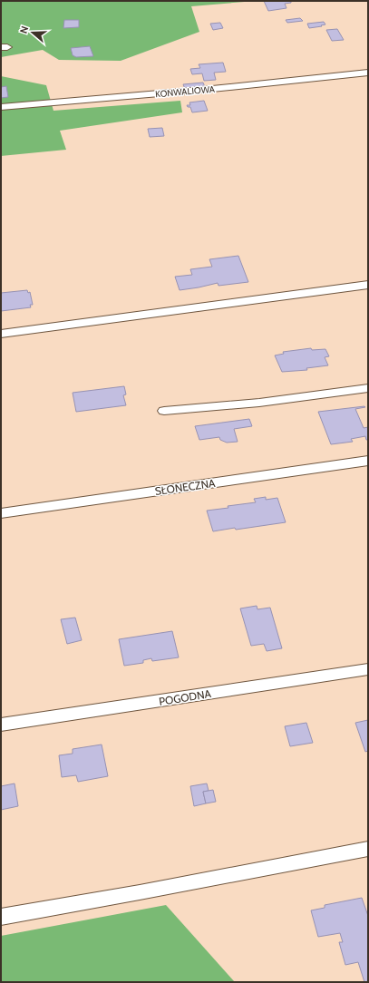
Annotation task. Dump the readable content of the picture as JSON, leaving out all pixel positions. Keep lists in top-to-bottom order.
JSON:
{
  "streets": {
    "lane": ["KONWALIOWA", "SŁONECZNA", "POGODNA"]
  },
  "north": "left"
}
